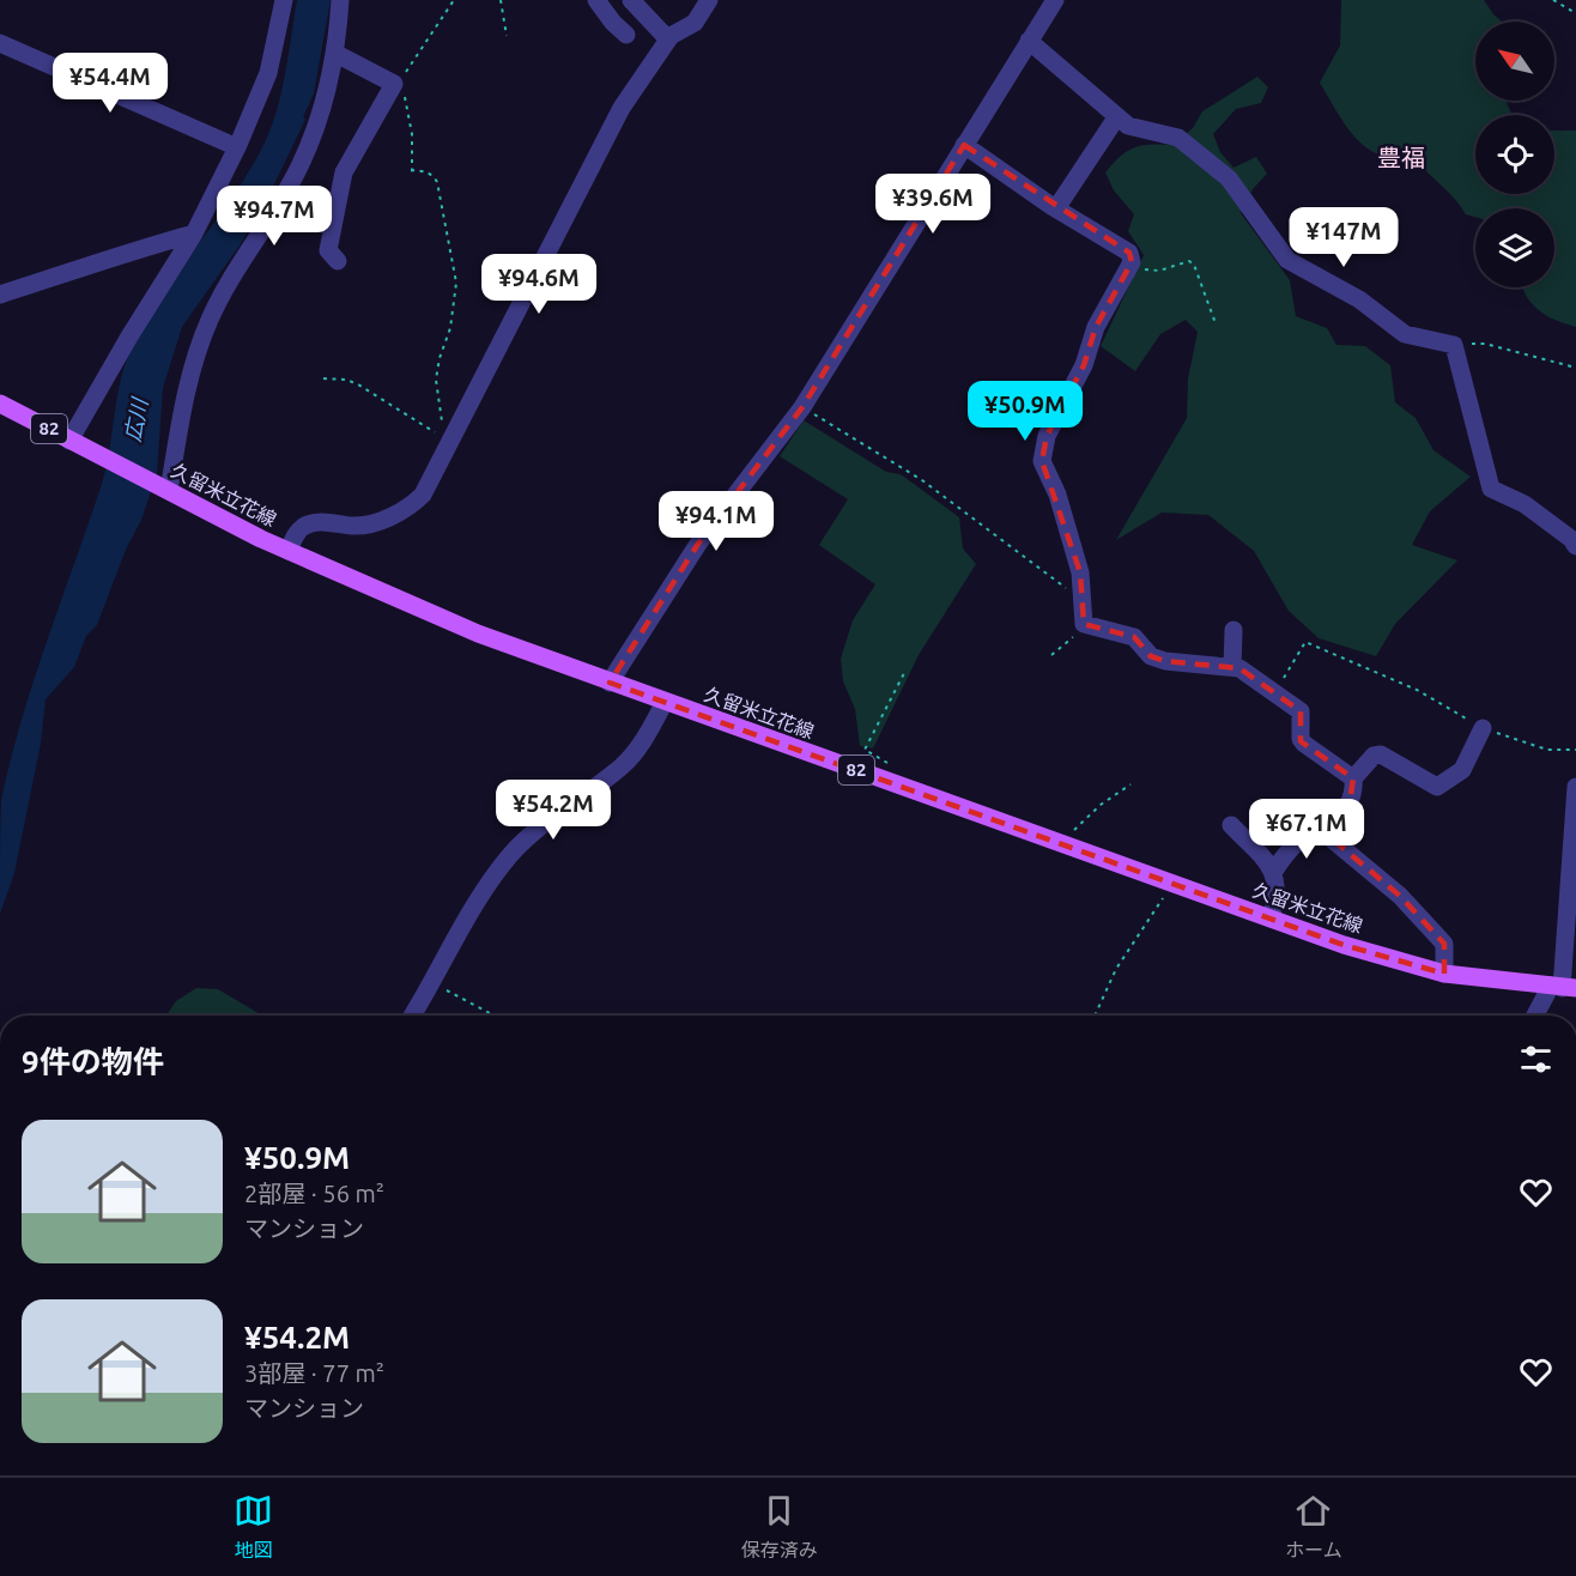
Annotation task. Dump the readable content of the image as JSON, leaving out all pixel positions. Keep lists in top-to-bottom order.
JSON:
{
  "streets": {
    "main road": ["82", "久留米立花線"]
  },
  "districts": ["豊福"],
  "water": ["広川"],
  "north": "top left",
  "page": {
    "price": [
      "¥54.4M",
      "¥39.6M",
      "¥94.7M",
      "¥147M",
      "¥94.6M",
      "¥50.9M",
      "¥94.1M",
      "¥54.2M",
      "¥67.1M"
    ],
    "heading": "9件の物件",
    "list": [
      {
        "name": "¥50.9M",
        "note": "2部屋 · 56 m² · マンション"
      },
      {
        "name": "¥54.2M",
        "note": "3部屋 · 77 m² · マンション"
      }
    ],
    "tabs": ["地図", "保存済み", "ホーム"]
  }
}
